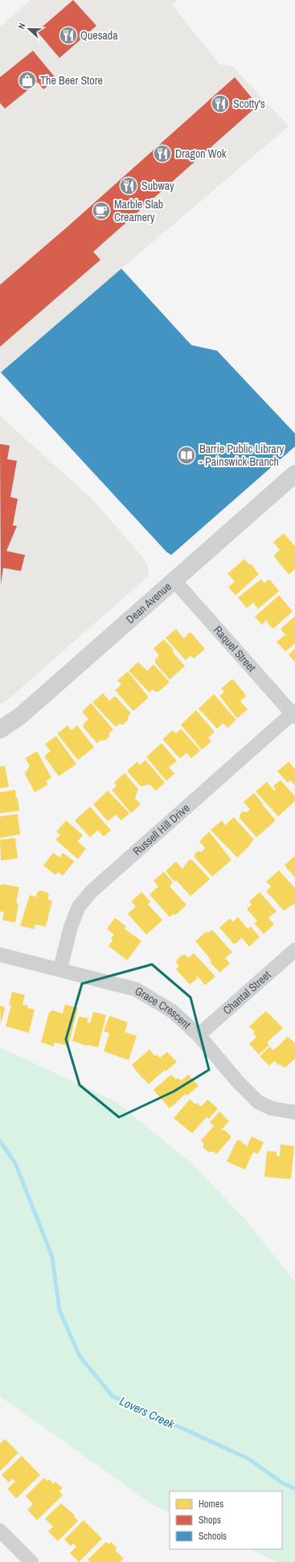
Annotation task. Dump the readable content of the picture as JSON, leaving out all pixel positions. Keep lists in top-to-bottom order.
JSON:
{
  "streets": {
    "street": [
      "Dean Avenue",
      "Raquel Street",
      "Russell Hill Drive",
      "Chantal Street",
      "Grace Crescent"
    ]
  },
  "crossings": [
    ["Dean Avenue", "Raquel Street"],
    ["Raquel Street", "Russell Hill Drive"],
    ["Russell Hill Drive", "Grace Crescent"],
    ["Chantal Street", "Grace Crescent"]
  ],
  "water": ["Lovers Creek"],
  "places": {
    "restaurant": [
      "Quesada",
      "Scotty's",
      "Dragon Wok",
      "Subway"
    ],
    "shop": ["The Beer Store"],
    "cafe": ["Marble Slab Creamery"],
    "library": ["Barrie Public Library - Painswick Branch"]
  },
  "legend": ["Homes", "Shops", "Schools"],
  "north": "left"
}
